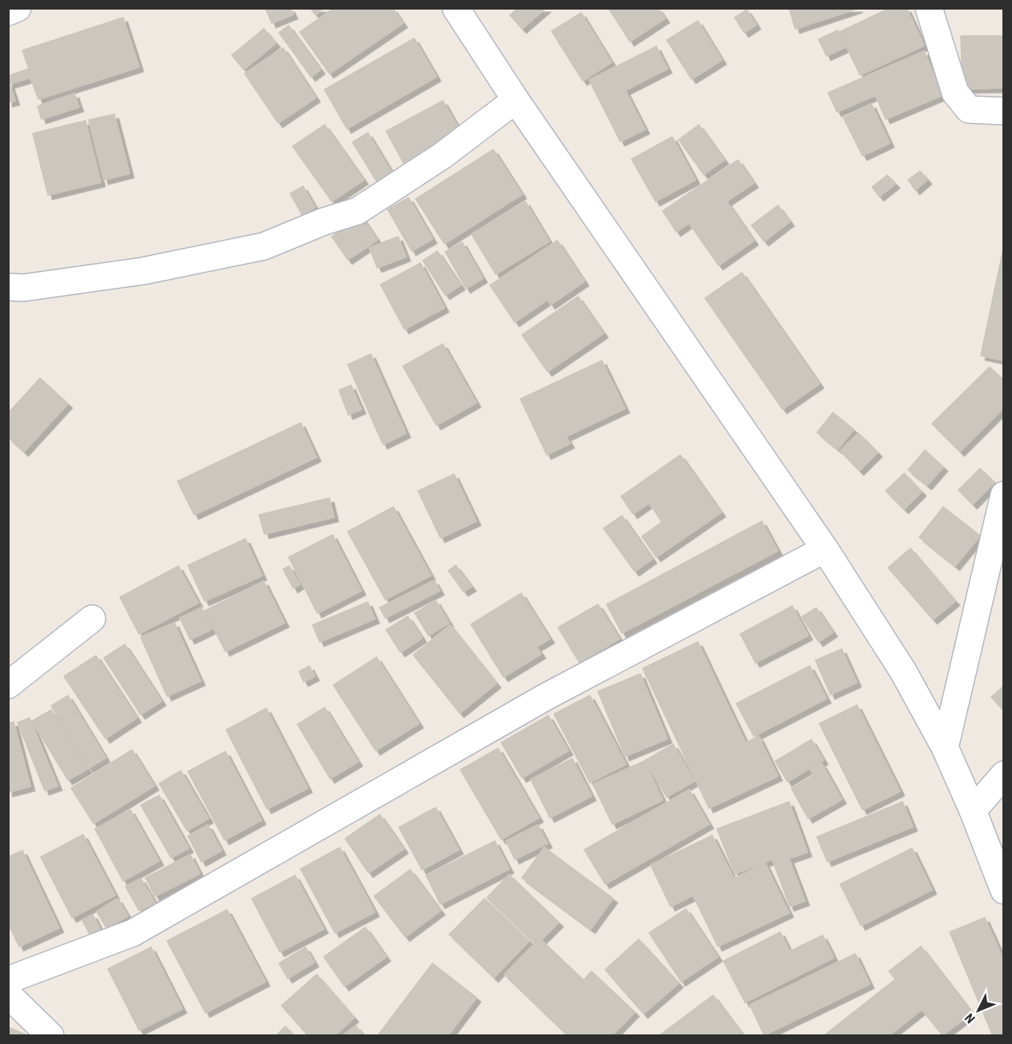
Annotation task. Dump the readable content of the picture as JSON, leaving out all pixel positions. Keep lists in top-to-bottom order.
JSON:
{
  "north": "bottom left"
}
